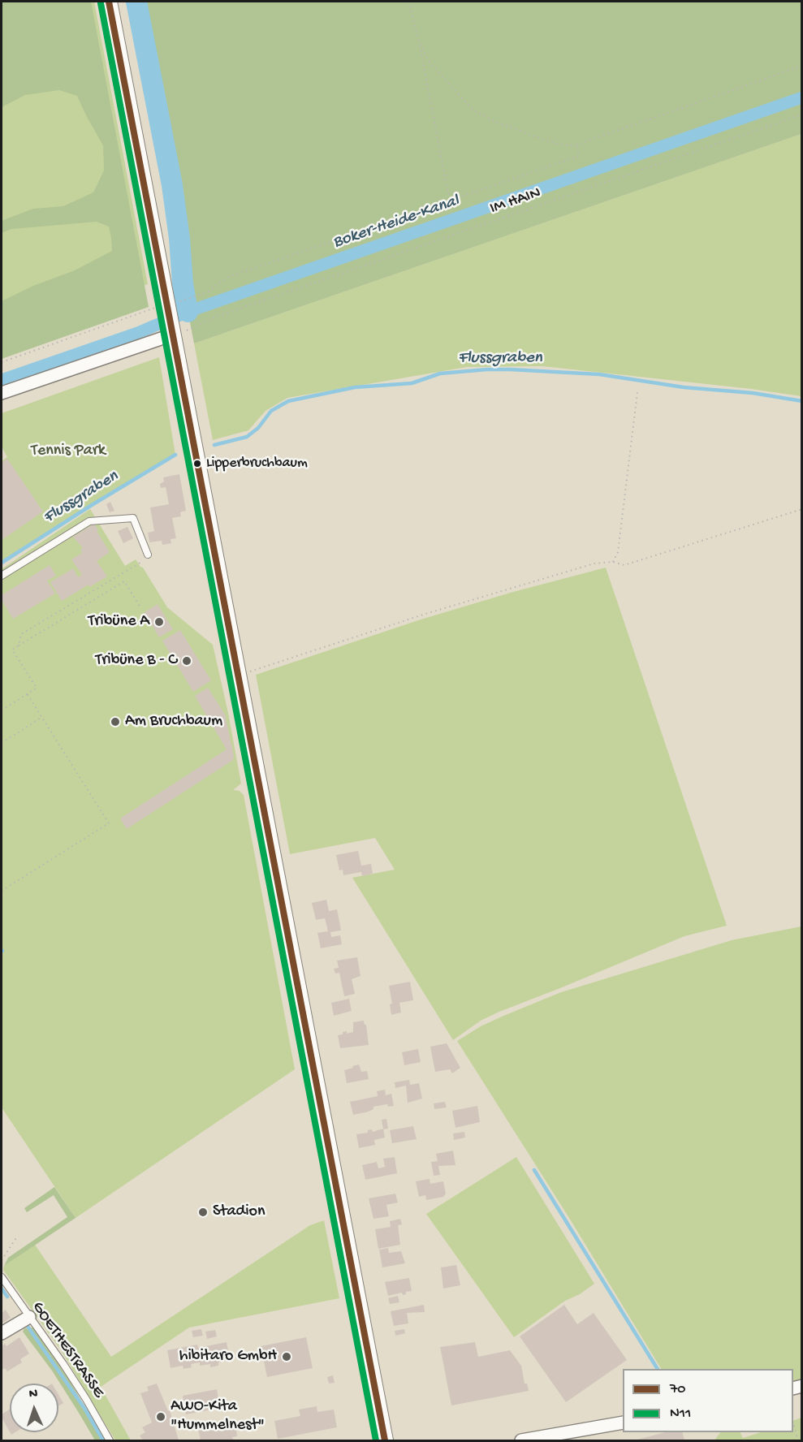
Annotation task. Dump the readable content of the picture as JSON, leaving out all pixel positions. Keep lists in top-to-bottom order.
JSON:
{
  "streets": {
    "lane": ["GOETHESTRASSE"],
    "path": ["IM HAIN"]
  },
  "water": ["Boker-Heide-Kanal", "Flussgraben"],
  "parks": ["Tennis Park"],
  "places": [
    "Lipperbruchbaum",
    "Tribüne A",
    "Tribüne B - C",
    "Am Bruchbaum",
    "Stadion",
    "hibitaro GmbH",
    "AWO-Kita \"Hummelnest\""
  ],
  "lines": ["transit line 70", "transit line N11"],
  "legend": ["70", "N11"],
  "north": "top"
}
